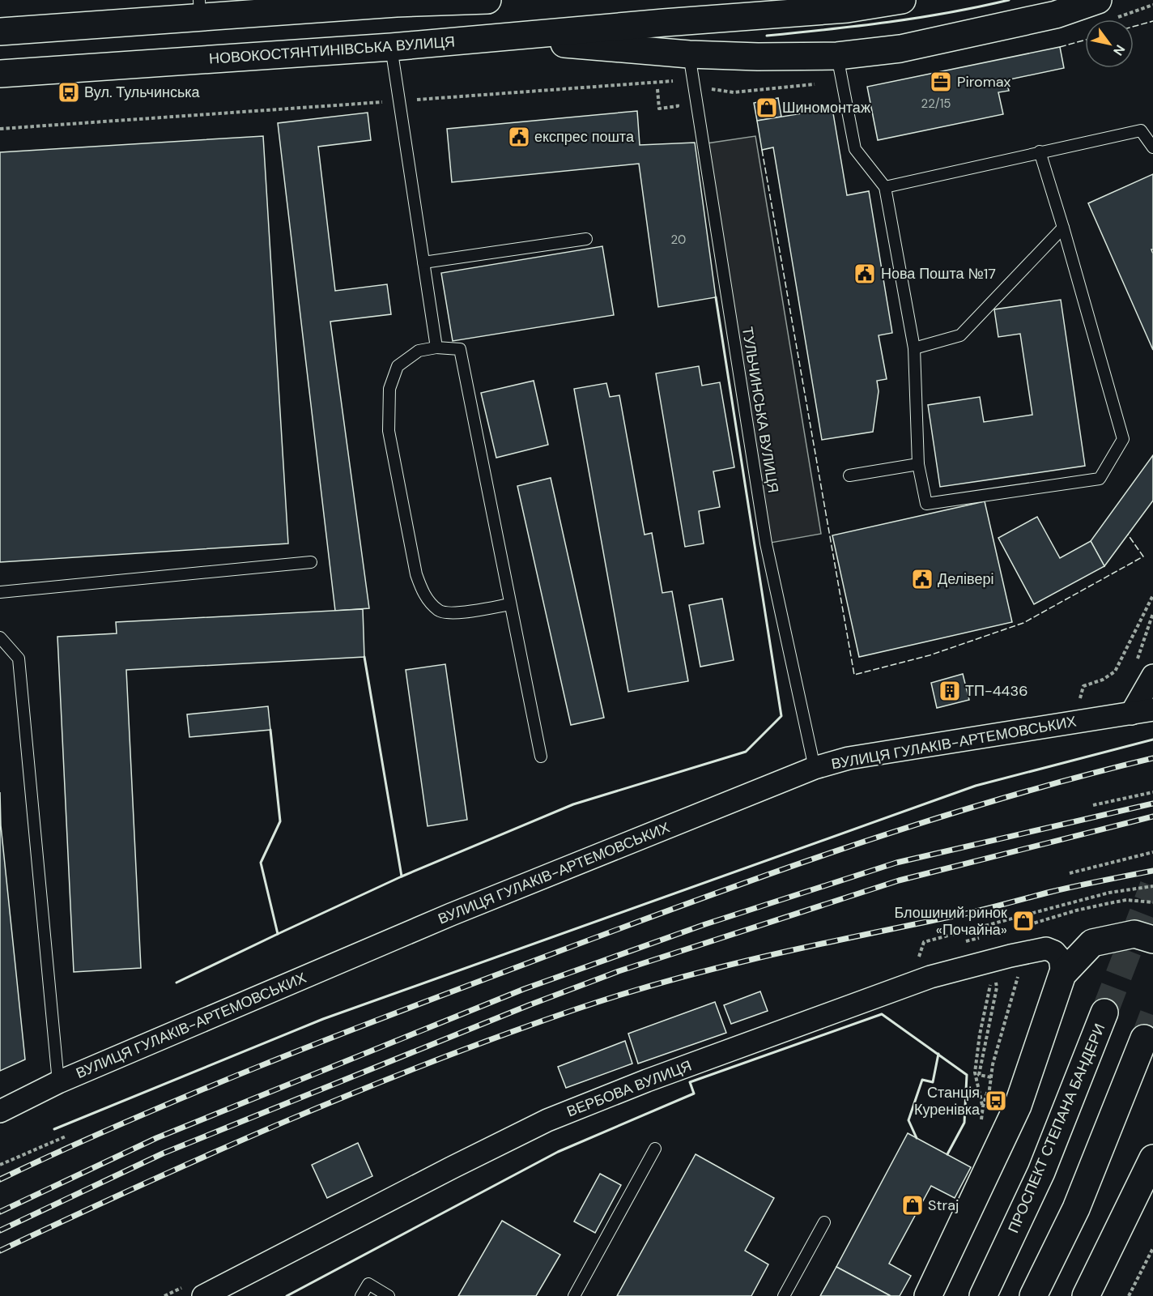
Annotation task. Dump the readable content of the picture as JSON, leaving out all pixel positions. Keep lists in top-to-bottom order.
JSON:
{
  "streets": {
    "main road": ["НОВОКОСТЯНТИНІВСЬКА ВУЛИЦЯ", "ПРОСПЕКТ СТЕПАНА БАНДЕРИ"],
    "street": ["ВУЛИЦЯ ГУЛАКІВ-АРТЕМОВСЬКИХ", "ВЕРБОВА ВУЛИЦЯ"],
    "lane": ["ТУЛЬЧИНСЬКА ВУЛИЦЯ"]
  },
  "crossings": [
    ["ТУЛЬЧИНСЬКА ВУЛИЦЯ", "ВУЛИЦЯ ГУЛАКІВ-АРТЕМОВСЬКИХ"]
  ],
  "places": {
    "office": ["Piromax"],
    "bus stop": ["Вул. Тульчинська", "Станція Куренівка"],
    "shop": ["Шиномонтаж", "Блошиний ринок «Почайна»", "Straj"],
    "public building": ["експрес пошта", "Нова Пошта №17", "Делівері"],
    "building": ["ТП-4436"]
  },
  "house_numbers": ["22/15", "20"],
  "north": "bottom right"
}
